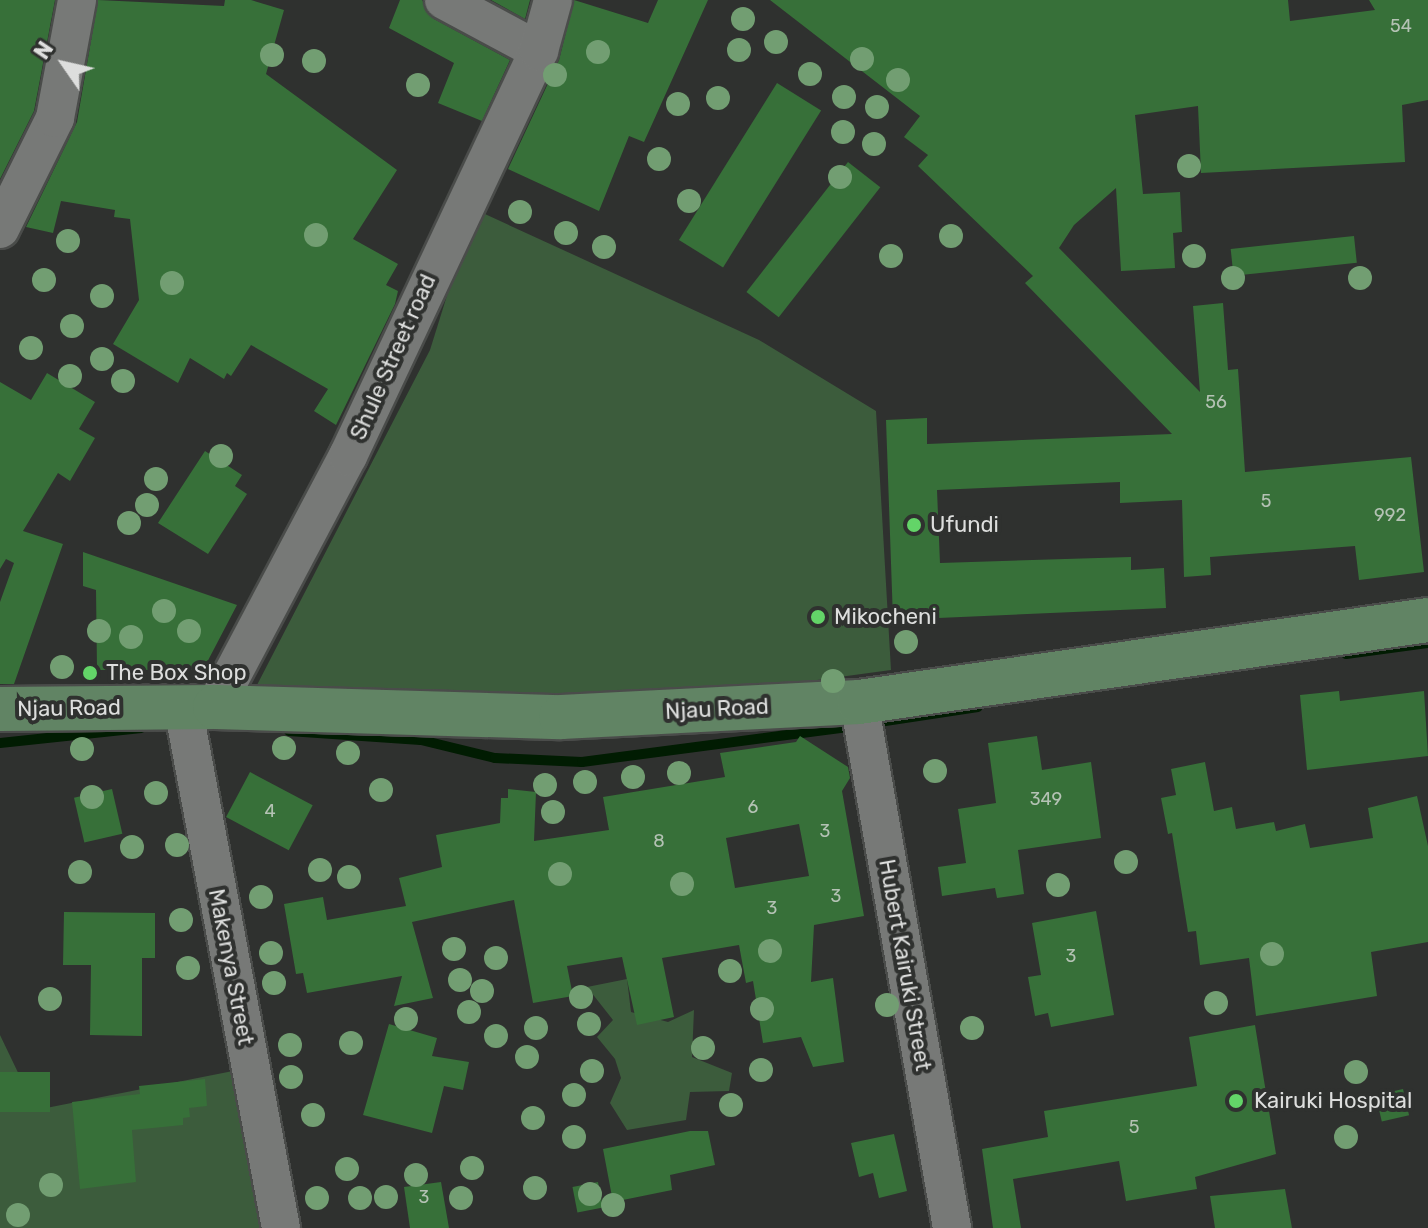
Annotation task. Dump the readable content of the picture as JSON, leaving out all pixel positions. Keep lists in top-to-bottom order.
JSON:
{
  "streets": {
    "street": [
      "Shule Street road",
      "Njau Road",
      "Hubert Kairuki Street",
      "Makenya Street"
    ]
  },
  "crossings": [
    ["Shule Street road", "Njau Road"],
    ["Shule Street road", "Makenya Street"],
    ["Njau Road", "Hubert Kairuki Street"],
    ["Njau Road", "Makenya Street"]
  ],
  "places": [
    "Ufundi",
    "Mikocheni",
    "The Box Shop",
    "Kairuki Hospital"
  ],
  "house_numbers": [
    "54",
    "56",
    "5",
    "992",
    "349",
    "6",
    "4",
    "3",
    "8",
    "3",
    "3",
    "3",
    "5",
    "3"
  ],
  "north": "top left"
}
